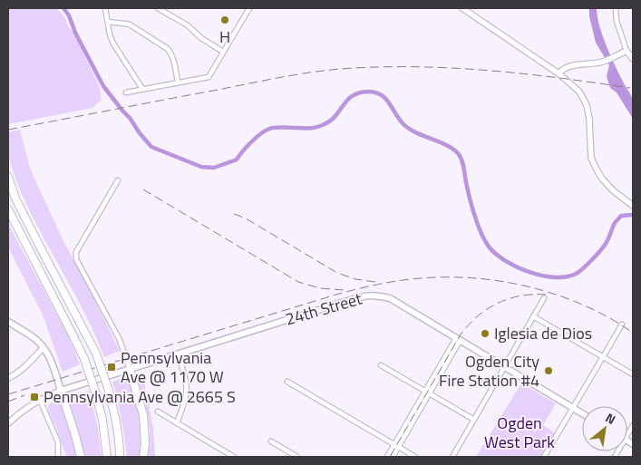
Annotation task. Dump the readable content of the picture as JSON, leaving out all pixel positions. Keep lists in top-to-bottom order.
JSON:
{
  "streets": {
    "main road": ["24th Street"]
  },
  "parks": ["Ogden West Park"],
  "places": {
    "other": ["H", "Iglesia de Dios", "Ogden City Fire Station #4"],
    "transit": ["Pennsylvania Ave @ 1170 W", "Pennsylvania Ave @ 2665 S"]
  },
  "north": "top right"
}
